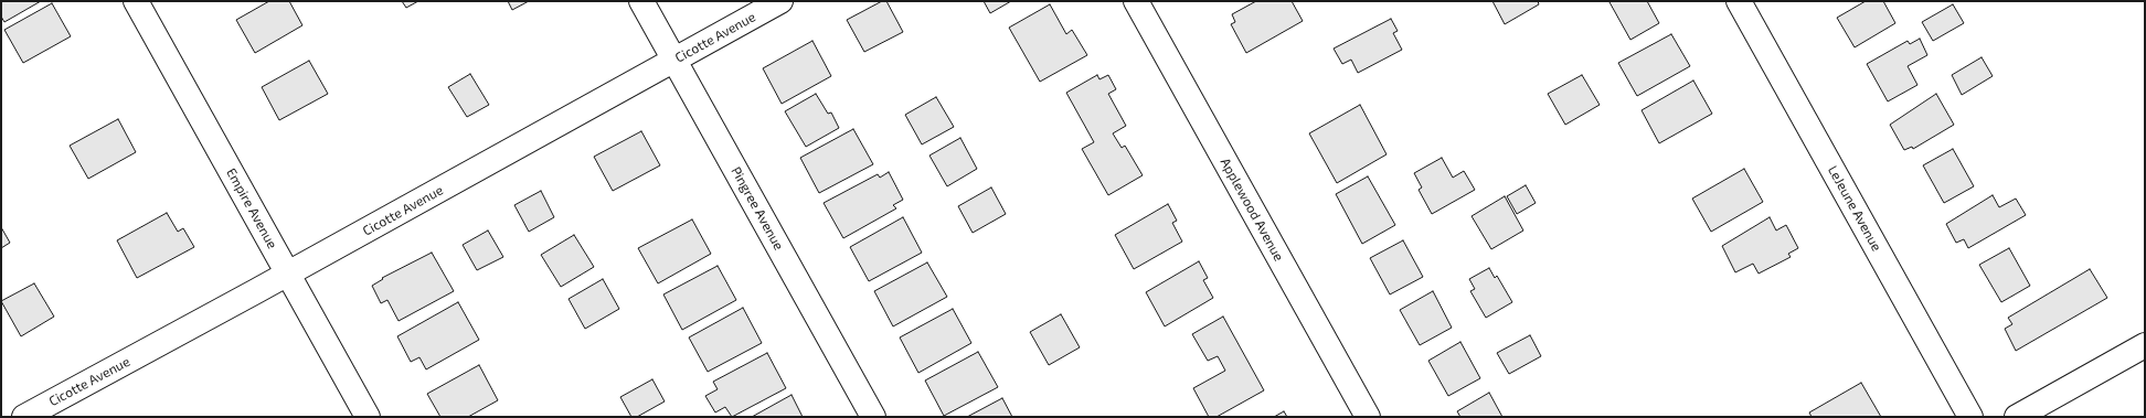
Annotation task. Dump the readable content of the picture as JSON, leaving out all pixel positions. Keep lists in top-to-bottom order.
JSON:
{
  "streets": {
    "street": [
      "Cicotte Avenue",
      "Empire Avenue",
      "Pingree Avenue",
      "LeJeune Avenue",
      "Applewood Avenue"
    ]
  },
  "crossings": [
    ["Cicotte Avenue", "Empire Avenue"],
    ["Cicotte Avenue", "Pingree Avenue"]
  ]
}
